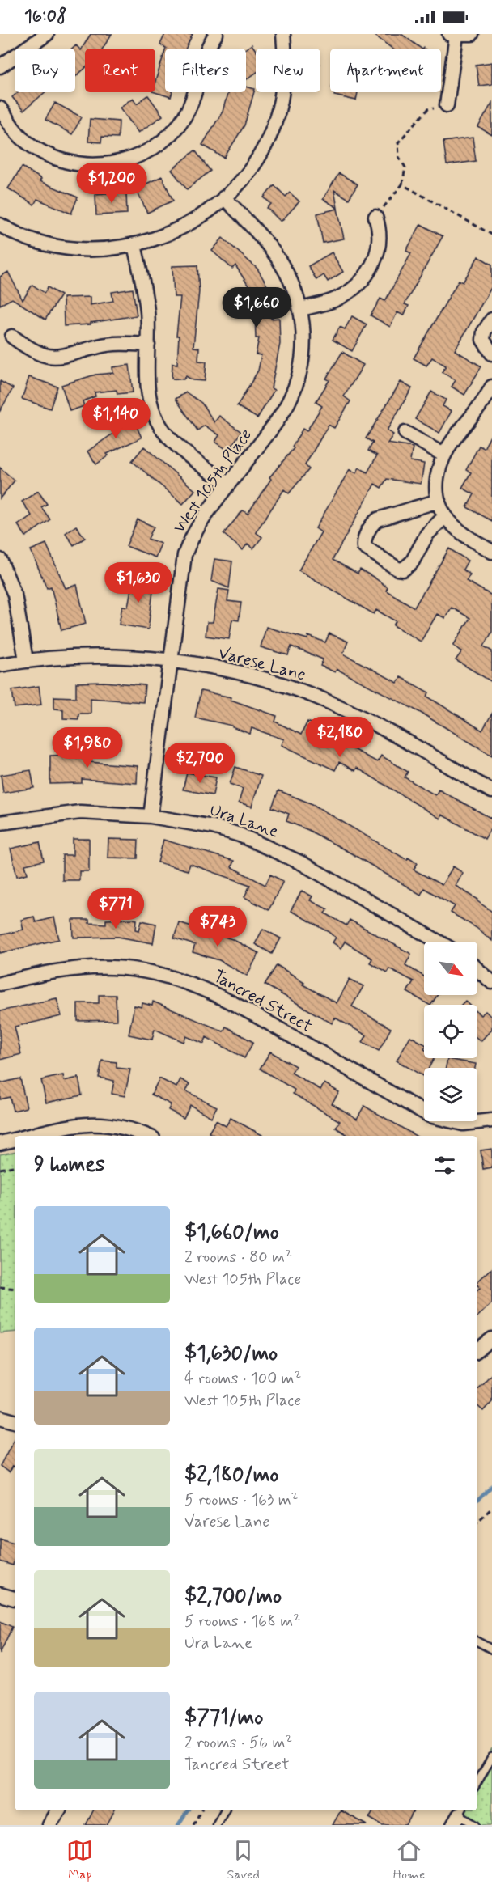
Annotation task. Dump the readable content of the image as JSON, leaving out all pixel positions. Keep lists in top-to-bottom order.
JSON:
{
  "streets": {
    "street": [
      "West 105th Place",
      "Varese Lane",
      "Ura Lane",
      "Tancred Street"
    ]
  },
  "crossings": [
    ["West 105th Place", "Varese Lane"],
    ["West 105th Place", "Ura Lane"]
  ],
  "north": "bottom right",
  "page": {
    "status": "16:08",
    "chip": [
      "Buy",
      "Rent",
      "Filters",
      "New",
      "Apartment"
    ],
    "price": [
      "$1,200",
      "$1,660",
      "$1,140",
      "$1,630",
      "$2,180",
      "$1,980",
      "$2,700",
      "$771",
      "$743"
    ],
    "heading": "9 homes",
    "list": [
      {
        "name": "$1,660/mo",
        "note": "2 rooms · 80 m² · West 105th Place"
      },
      {
        "name": "$1,630/mo",
        "note": "4 rooms · 100 m² · West 105th Place"
      },
      {
        "name": "$2,180/mo",
        "note": "5 rooms · 163 m² · Varese Lane"
      },
      {
        "name": "$2,700/mo",
        "note": "5 rooms · 168 m² · Ura Lane"
      },
      {
        "name": "$771/mo",
        "note": "2 rooms · 56 m² · Tancred Street"
      }
    ],
    "tabs": ["Map", "Saved", "Home"]
  }
}
